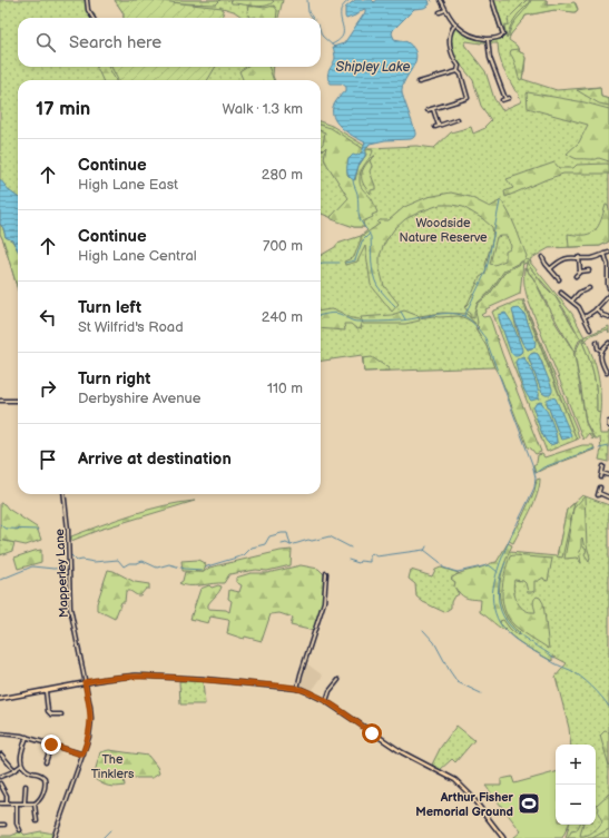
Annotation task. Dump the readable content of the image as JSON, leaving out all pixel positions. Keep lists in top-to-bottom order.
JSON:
{
  "streets": {
    "street": ["Mapperley Lane"]
  },
  "water": ["Shipley Lake"],
  "parks": ["Woodside Nature Reserve", "The Tinklers"],
  "places": {
    "sports": ["Arthur Fisher Memorial Ground"]
  },
  "page": {
    "search": "Search here",
    "heading": ["17 min", "Walk · 1.3 km"],
    "list": [
      ["Continue", "High Lane East", "280 m"],
      ["Continue", "High Lane Central", "700 m"],
      ["Turn left", "St Wilfrid's Road", "240 m"],
      ["Turn right", "Derbyshire Avenue", "110 m"],
      "Arrive at destination"
    ],
    "map_buttons": ["+", "−"]
  }
}
